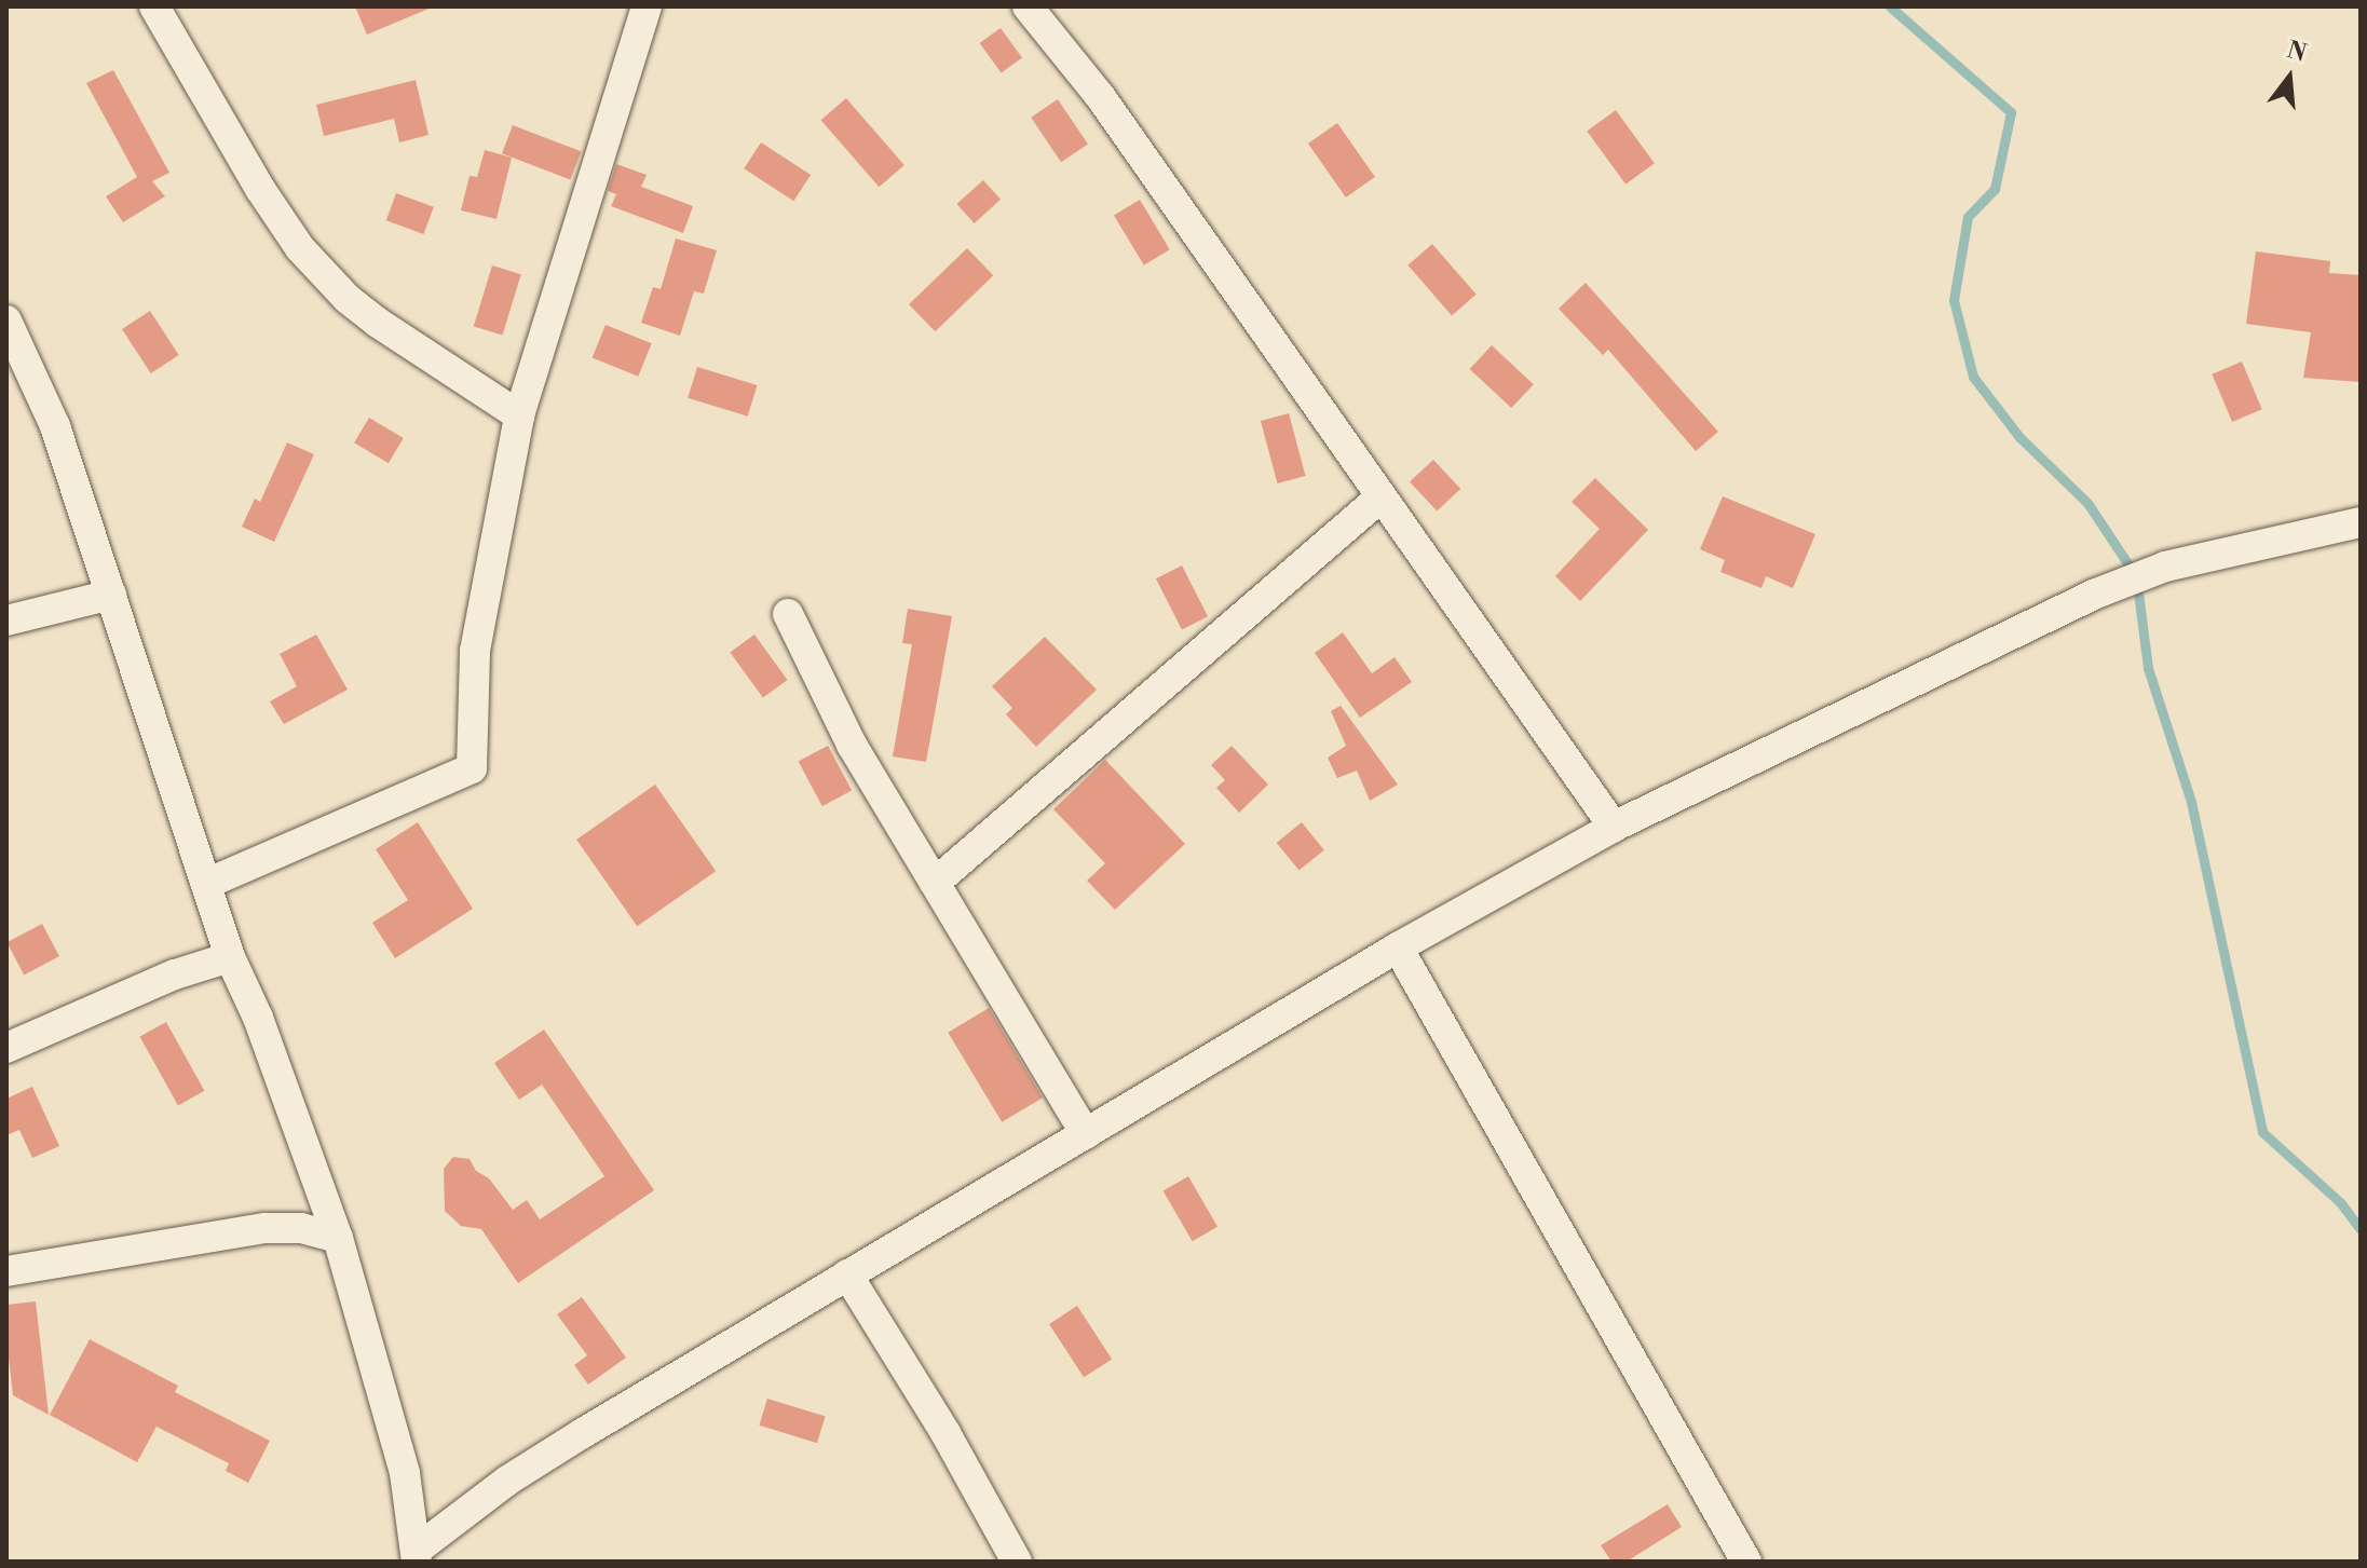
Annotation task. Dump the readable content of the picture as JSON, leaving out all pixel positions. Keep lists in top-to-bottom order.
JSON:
{
  "north": "top"
}
